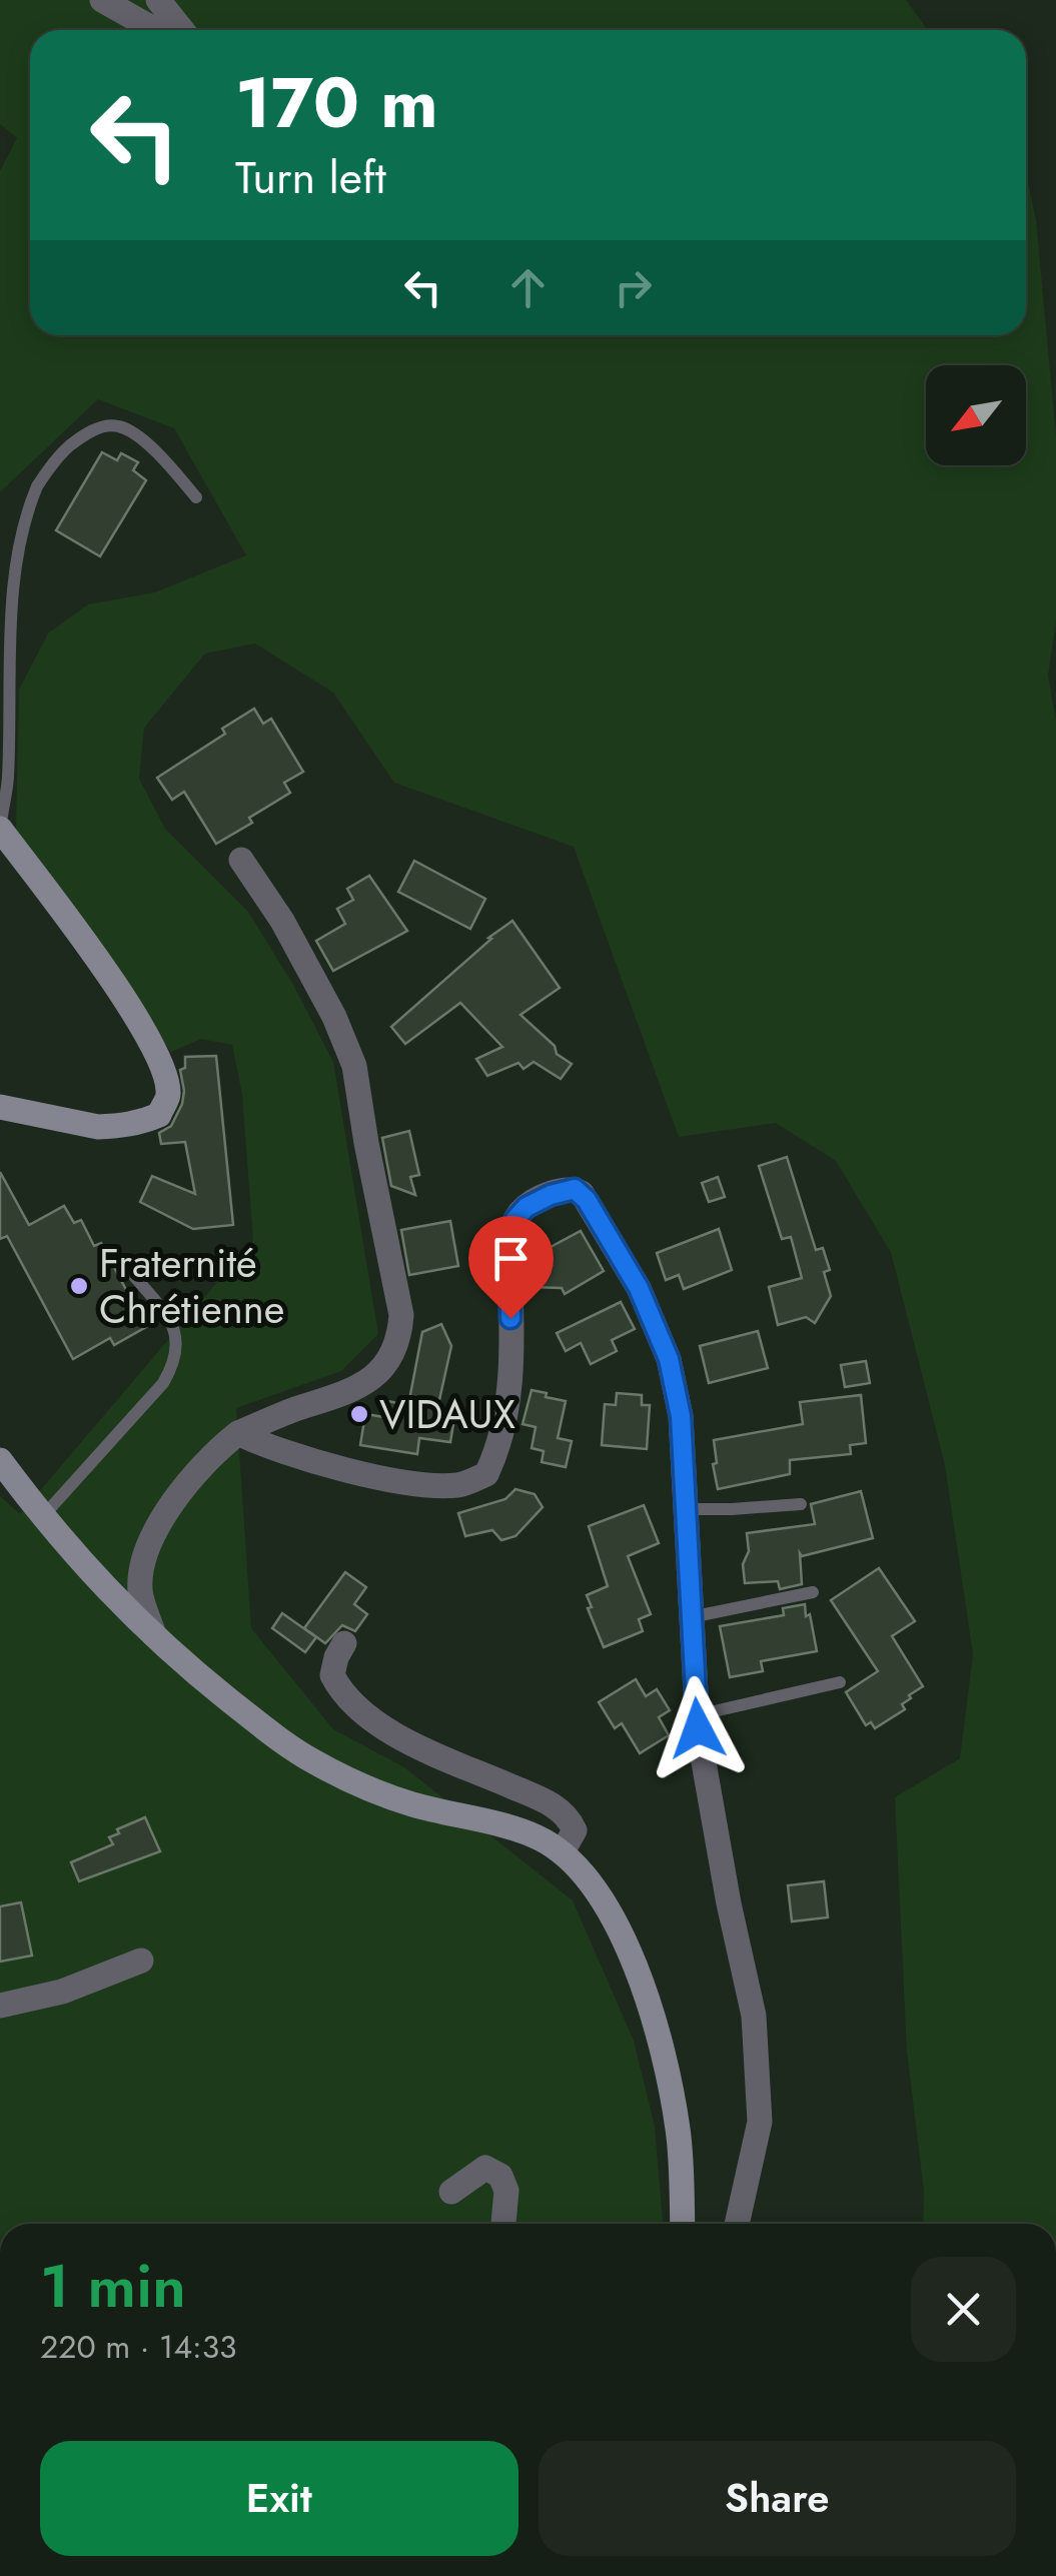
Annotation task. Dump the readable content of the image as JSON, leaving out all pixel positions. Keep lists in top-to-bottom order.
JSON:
{
  "places": ["Fraternité Chrétienne", "VIDAUX"],
  "north": "bottom left",
  "page": {
    "turn": ["170 m", "Turn left"],
    "heading": ["1 min", "220 m · 14:33"],
    "buttons": ["Exit", "Share"]
  }
}
